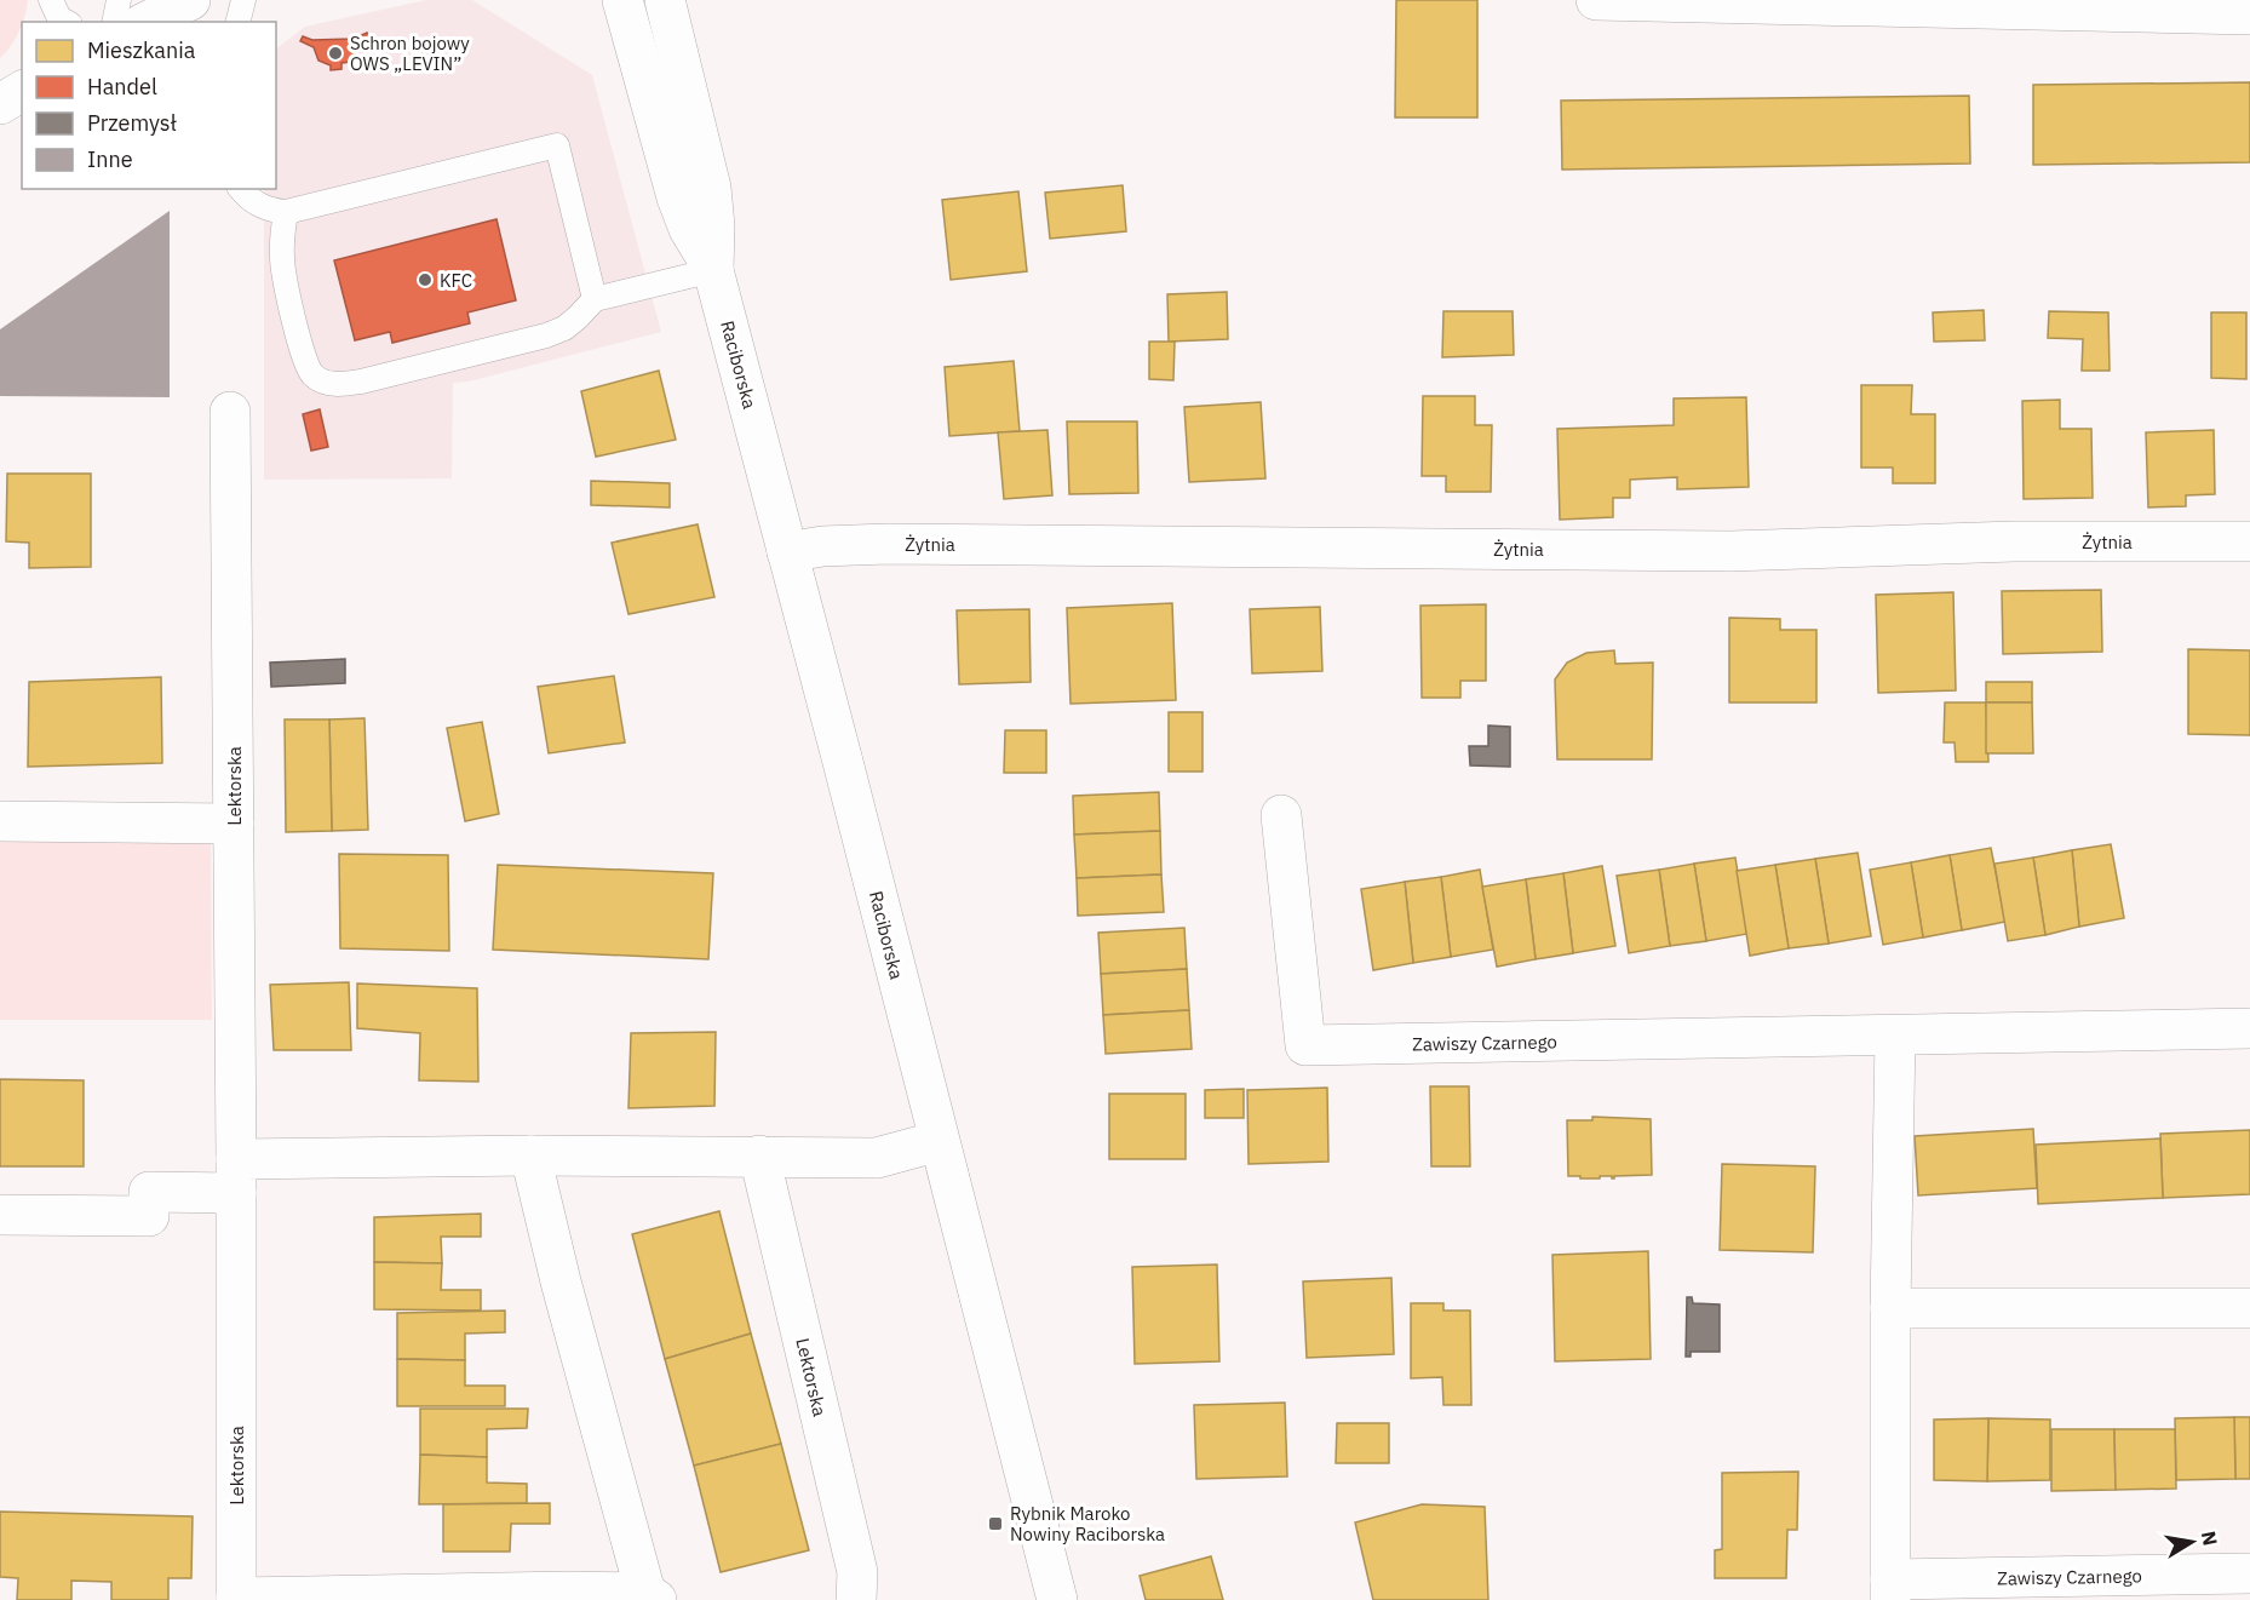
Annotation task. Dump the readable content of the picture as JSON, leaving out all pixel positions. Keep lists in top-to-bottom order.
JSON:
{
  "streets": {
    "street": [
      "Raciborska",
      "Żytnia",
      "Lektorska",
      "Zawiszy Czarnego"
    ]
  },
  "crossings": [
    ["Raciborska", "Żytnia"]
  ],
  "places": {
    "other": ["Schron bojowy OWS „LEVIN”", "KFC"],
    "transit": ["Rybnik Maroko Nowiny Raciborska"]
  },
  "legend": [
    "Mieszkania",
    "Handel",
    "Przemysł",
    "Inne"
  ],
  "north": "right"
}
